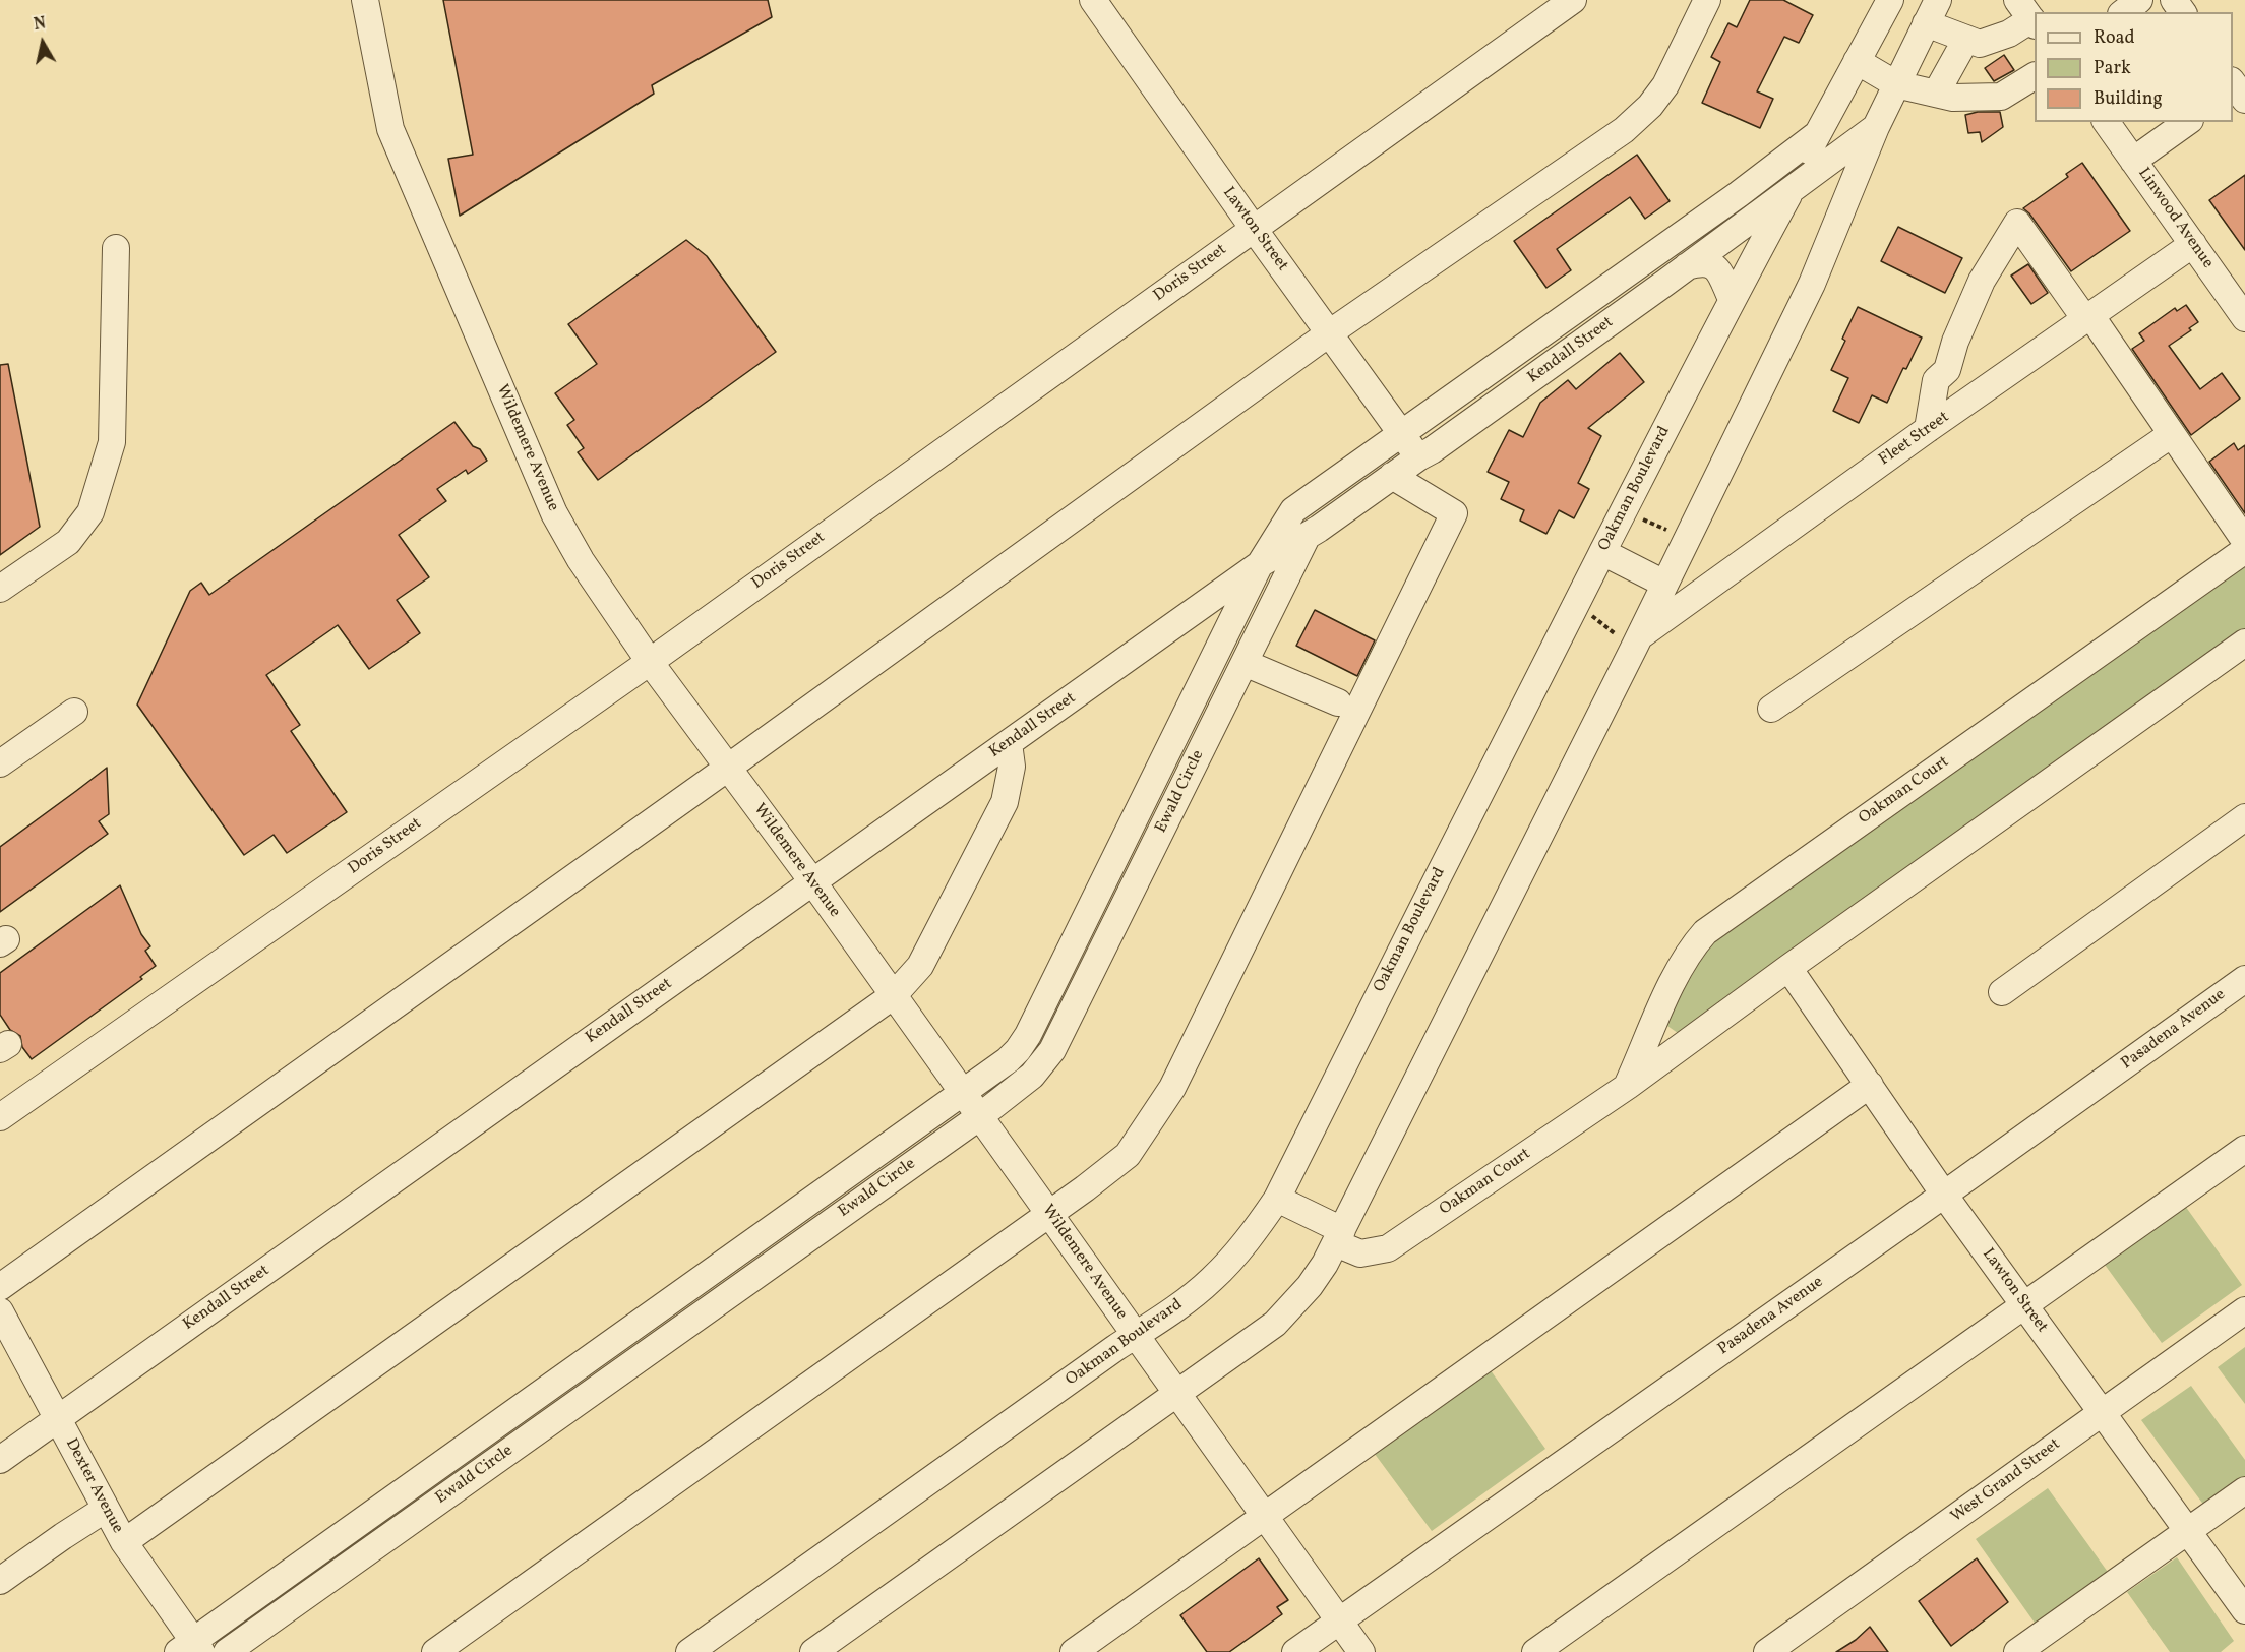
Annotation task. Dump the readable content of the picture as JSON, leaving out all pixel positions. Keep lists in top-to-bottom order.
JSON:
{
  "streets": {
    "street": [
      "Linwood Avenue",
      "Lawton Street",
      "Doris Street",
      "Kendall Street",
      "Fleet Street",
      "Wildemere Avenue",
      "Oakman Boulevard",
      "Oakman Court",
      "Ewald Circle",
      "Pasadena Avenue",
      "West Grand Street",
      "Dexter Avenue"
    ]
  },
  "crossings": [
    ["Linwood Avenue", "Fleet Street"],
    ["Lawton Street", "Doris Street"],
    ["Lawton Street", "Kendall Street"],
    ["Lawton Street", "Oakman Court"],
    ["Lawton Street", "Pasadena Avenue"],
    ["Lawton Street", "West Grand Street"],
    ["Doris Street", "Wildemere Avenue"],
    ["Kendall Street", "Wildemere Avenue"],
    ["Kendall Street", "Oakman Boulevard"],
    ["Kendall Street", "Ewald Circle"],
    ["Kendall Street", "Dexter Avenue"],
    ["Wildemere Avenue", "Oakman Boulevard"],
    ["Wildemere Avenue", "Ewald Circle"],
    ["Wildemere Avenue", "Pasadena Avenue"],
    ["Oakman Boulevard", "Oakman Court"],
    ["Ewald Circle", "Dexter Avenue"]
  ],
  "legend": ["Road", "Park", "Building"],
  "north": "top"
}
